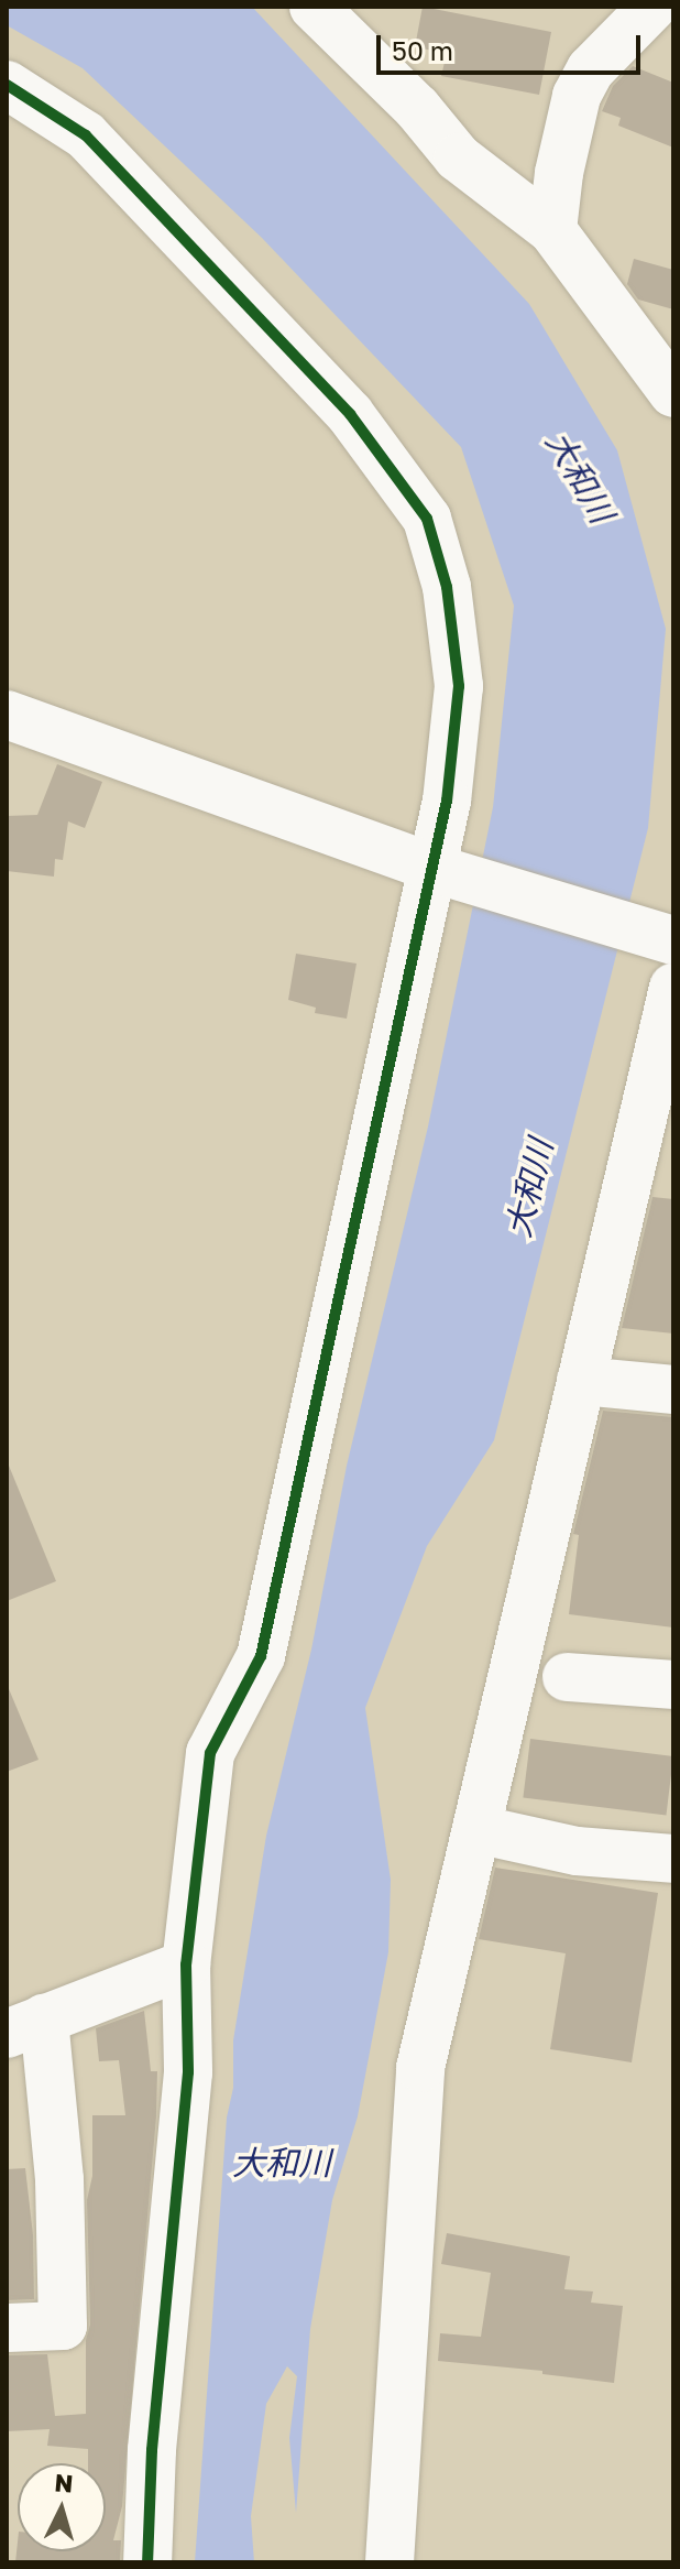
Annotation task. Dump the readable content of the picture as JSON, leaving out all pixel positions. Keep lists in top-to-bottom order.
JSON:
{
  "water": ["大和川"],
  "scale_bar": "50 m",
  "north": "top"
}
